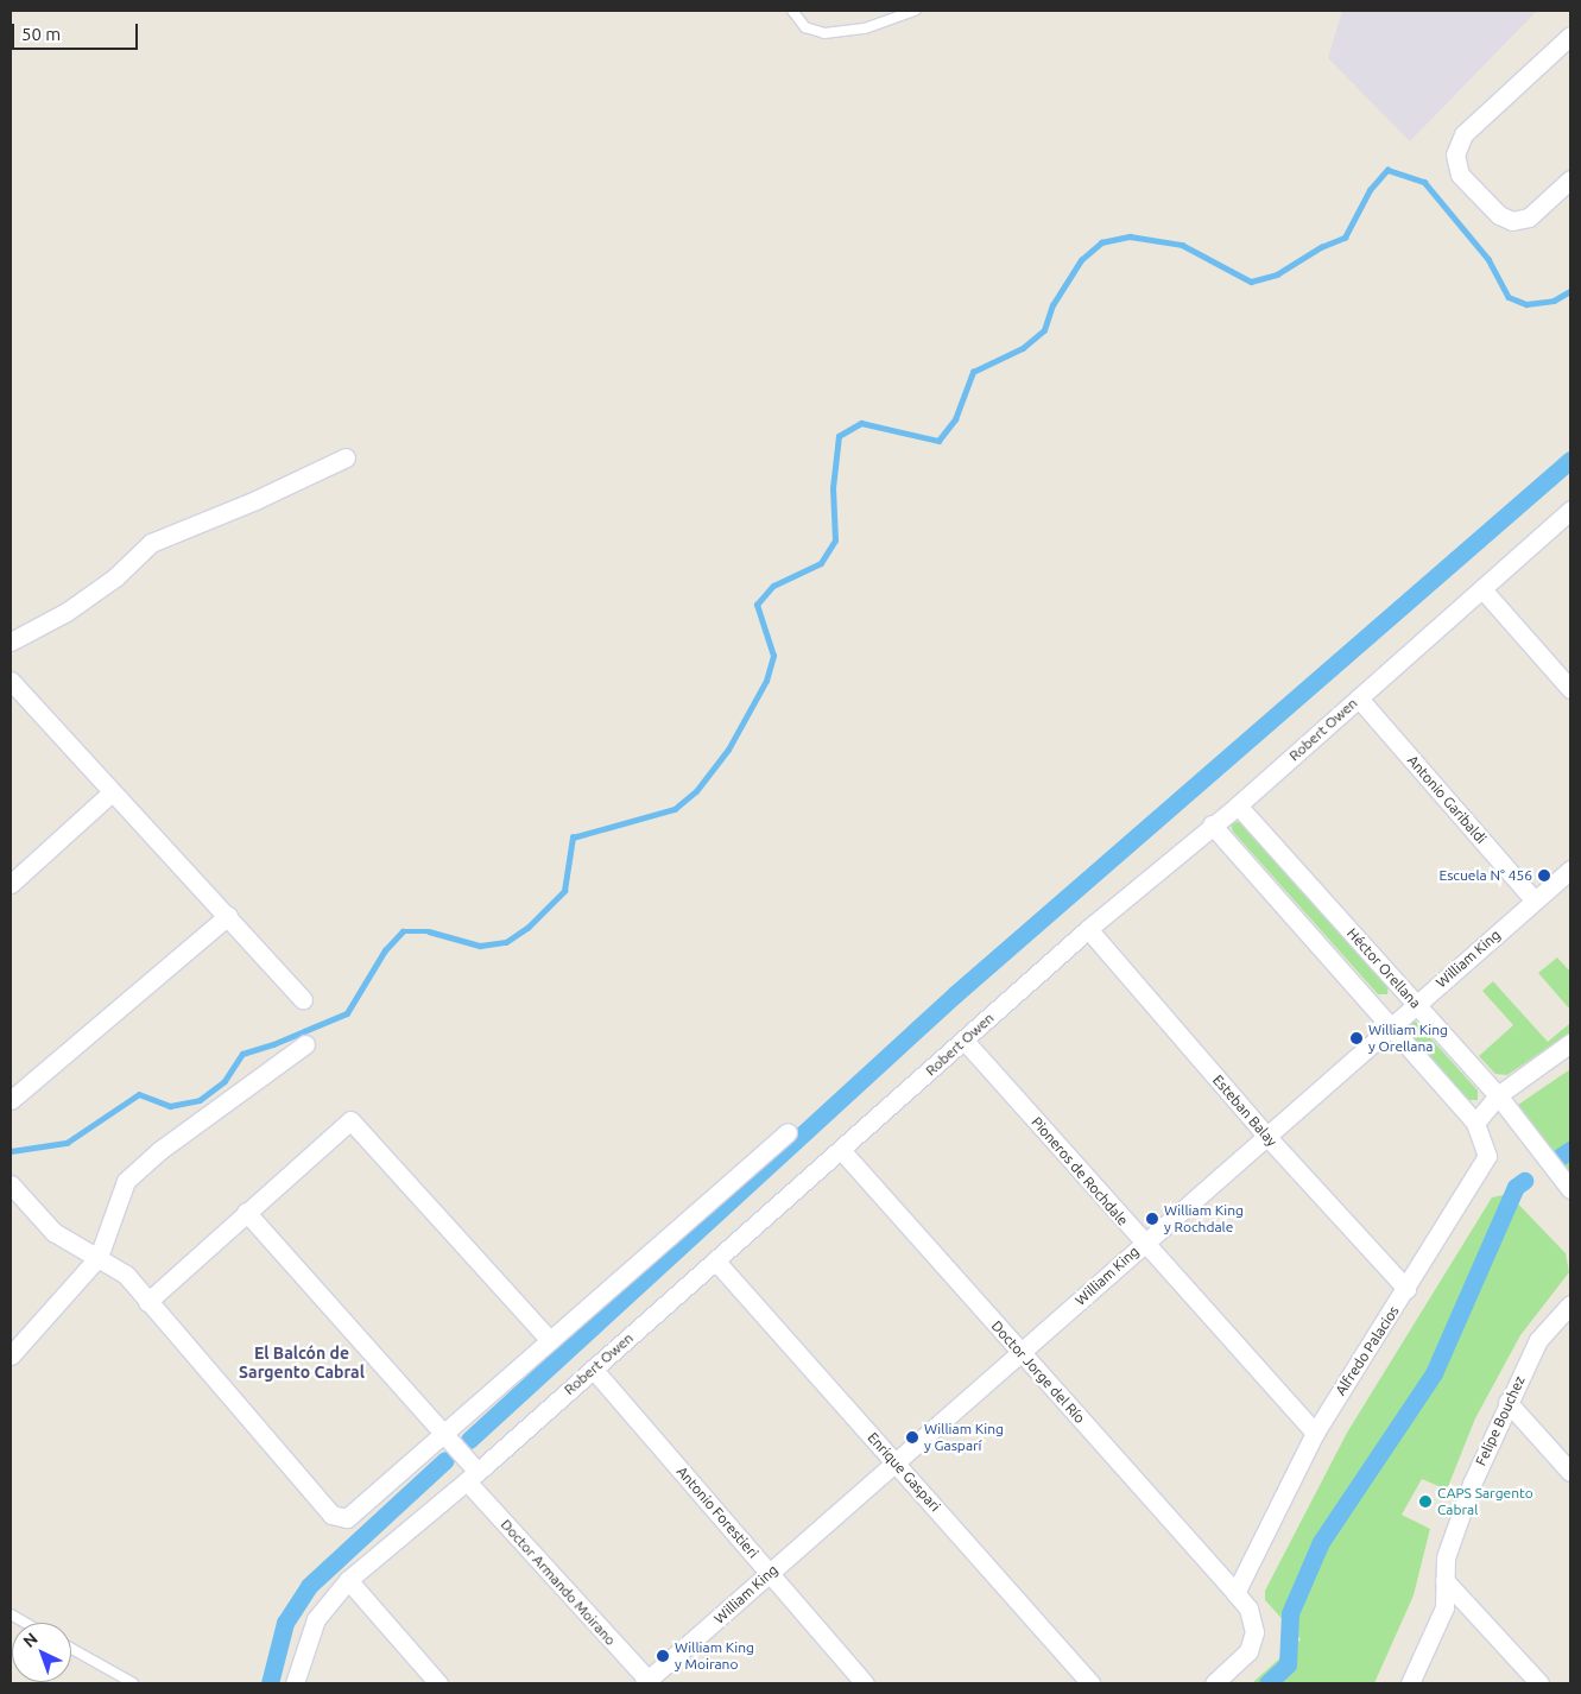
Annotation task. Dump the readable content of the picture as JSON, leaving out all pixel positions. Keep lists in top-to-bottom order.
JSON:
{
  "streets": {
    "street": [
      "Robert Owen",
      "Antonio Garibaldi",
      "William King",
      "Héctor Orellana",
      "Esteban Balay",
      "Pioneros de Rochdale",
      "Alfredo Palacios",
      "Doctor Jorge del Río",
      "Felipe Bouchez",
      "Enrique Gaspari",
      "Antonio Forestieri",
      "Doctor Armando Moirano"
    ]
  },
  "crossings": [
    ["Robert Owen", "Antonio Garibaldi"],
    ["Robert Owen", "Héctor Orellana"],
    ["Robert Owen", "Esteban Balay"],
    ["Robert Owen", "Pioneros de Rochdale"],
    ["Robert Owen", "Doctor Jorge del Río"],
    ["Robert Owen", "Enrique Gaspari"],
    ["Robert Owen", "Antonio Forestieri"],
    ["Robert Owen", "Doctor Armando Moirano"],
    ["Antonio Garibaldi", "William King"],
    ["William King", "Héctor Orellana"],
    ["William King", "Esteban Balay"],
    ["William King", "Pioneros de Rochdale"],
    ["William King", "Doctor Jorge del Río"],
    ["William King", "Enrique Gaspari"],
    ["William King", "Antonio Forestieri"],
    ["William King", "Doctor Armando Moirano"],
    ["Esteban Balay", "Alfredo Palacios"],
    ["Pioneros de Rochdale", "Alfredo Palacios"],
    ["Alfredo Palacios", "Doctor Jorge del Río"]
  ],
  "districts": ["El Balcón de Sargento Cabral"],
  "places": [
    "Escuela N° 456",
    "William King y Orellana",
    "William King y Rochdale",
    "William King y Gasparí",
    "CAPS Sargento Cabral",
    "William King y Moirano"
  ],
  "scale_bar": "50 m",
  "north": "top left"
}
